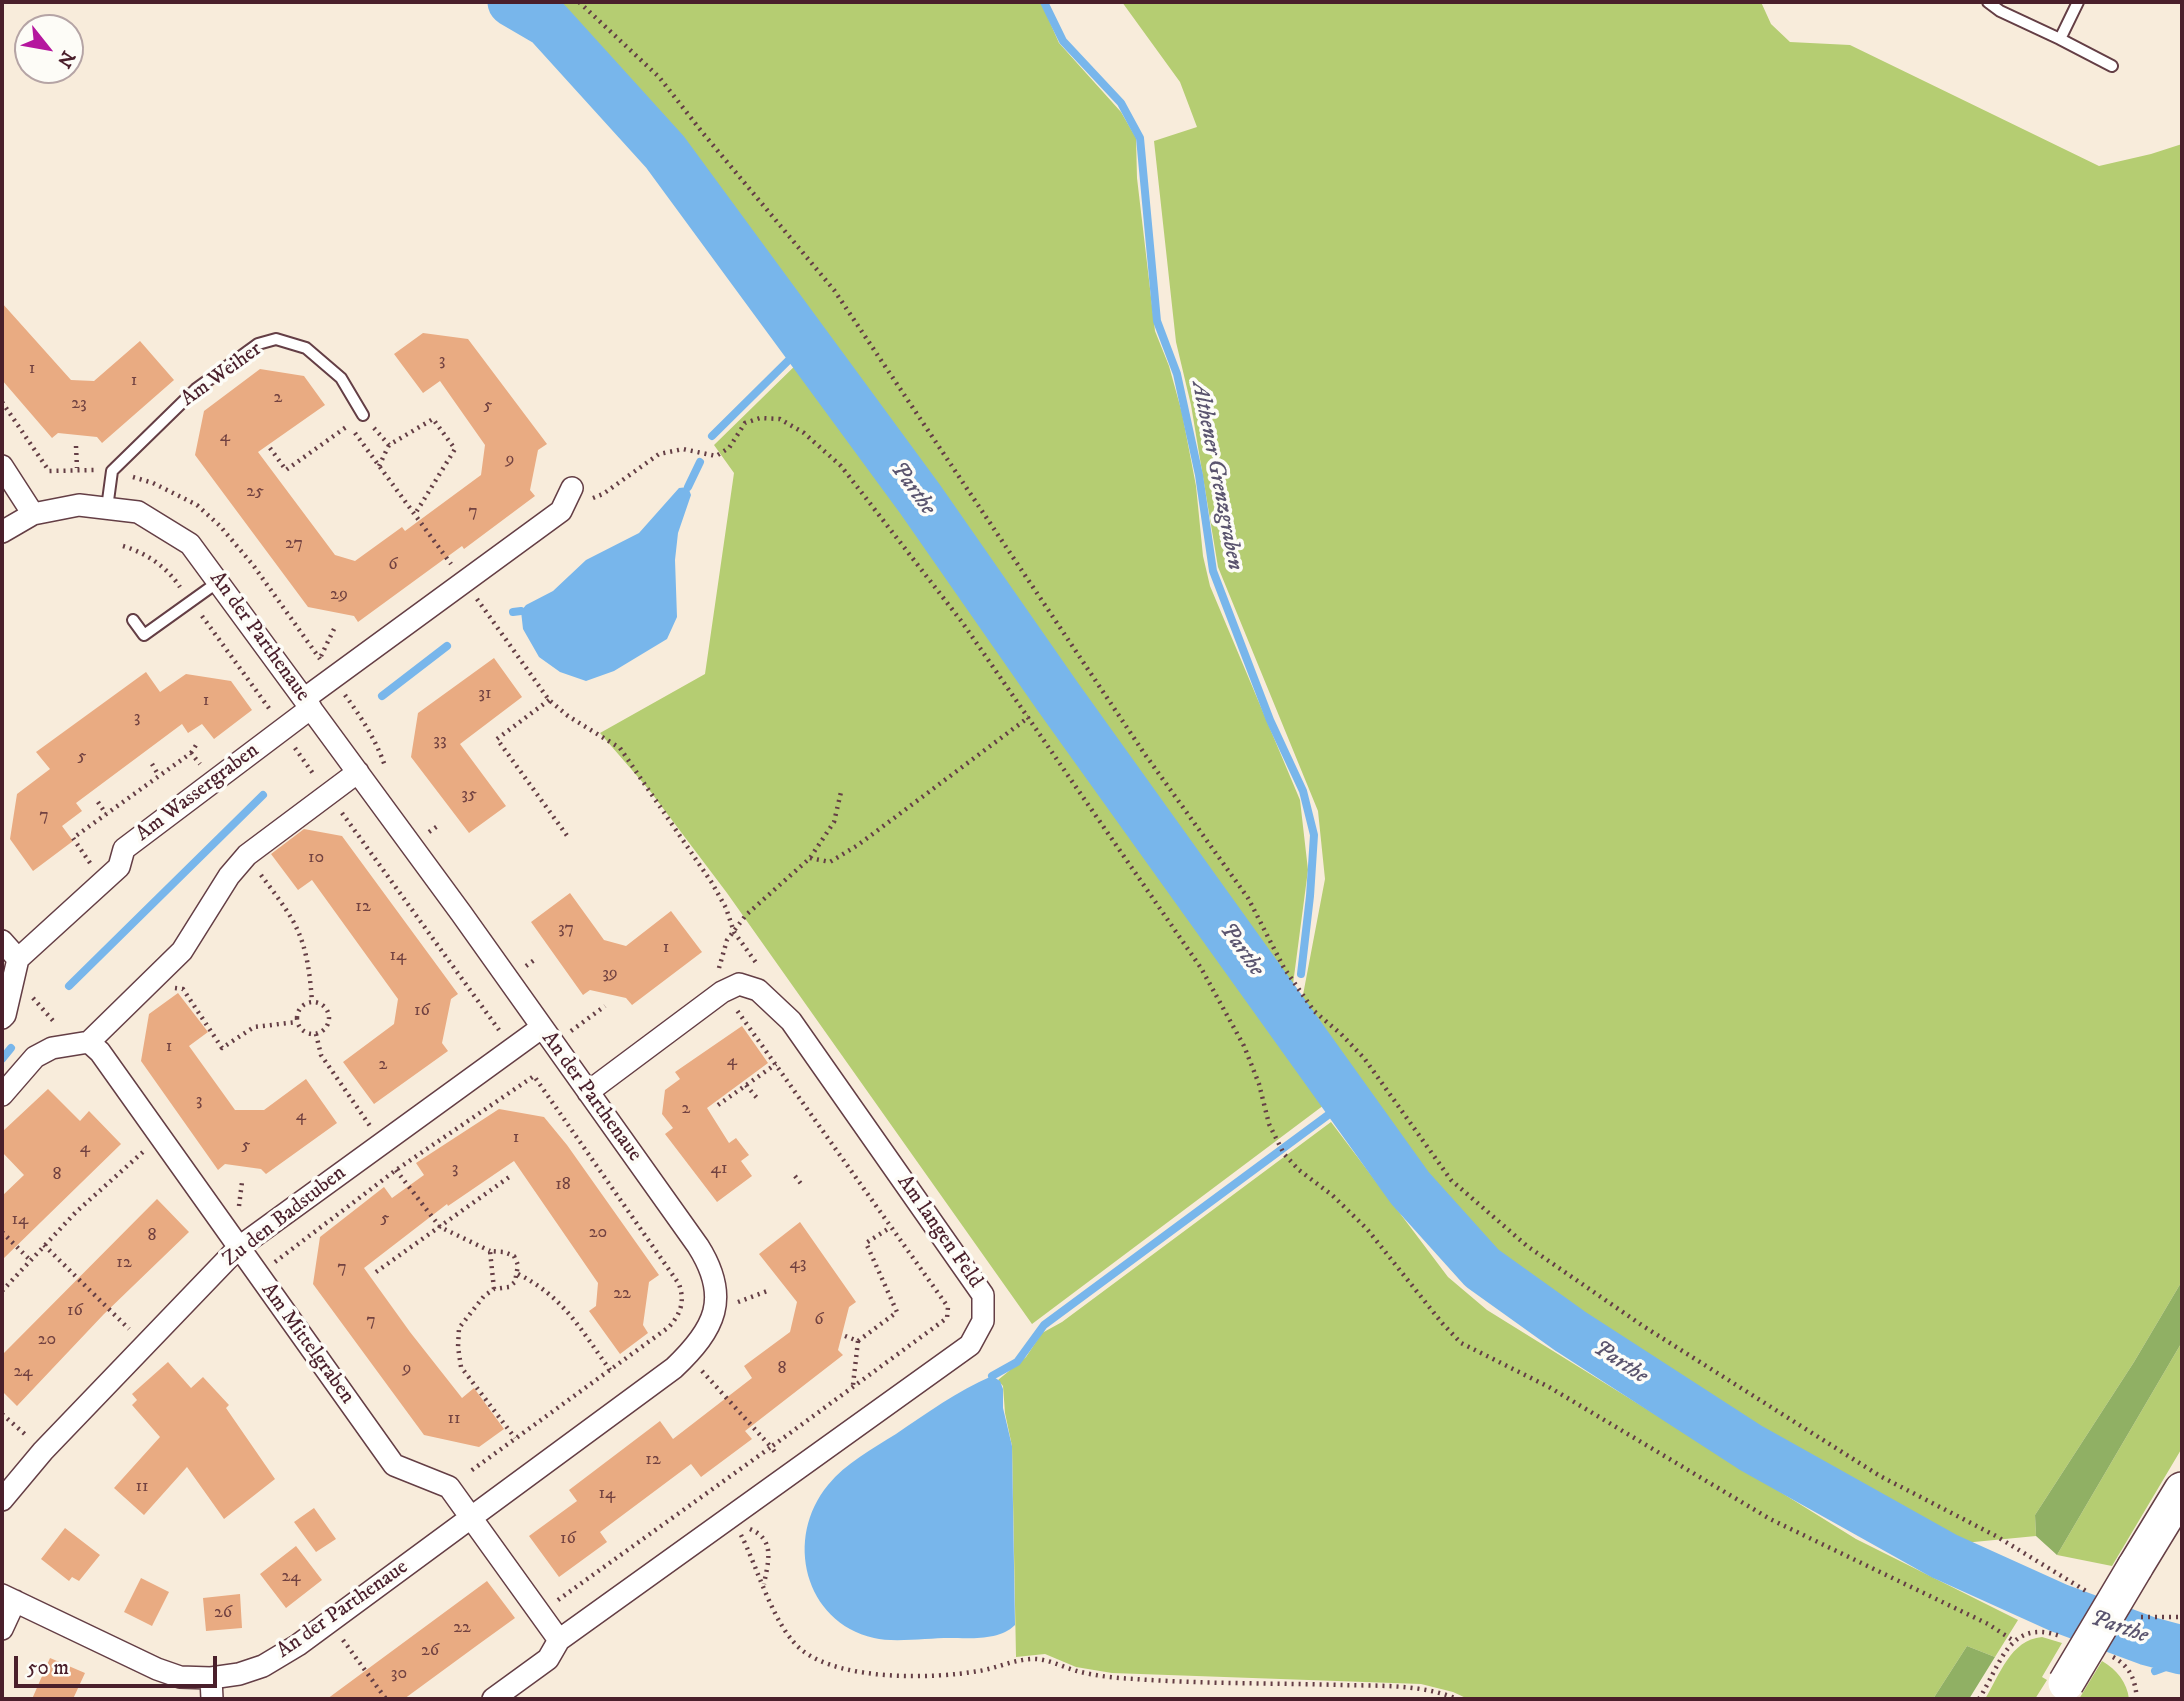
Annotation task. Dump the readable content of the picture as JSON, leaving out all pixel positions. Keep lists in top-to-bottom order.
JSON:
{
  "streets": {
    "street": [
      "An der Parthenaue",
      "Am Wassergraben",
      "Zu den Badstuben",
      "Am langen Feld",
      "Am Mittelgraben"
    ],
    "lane": ["Am Weiher"]
  },
  "crossings": [
    ["An der Parthenaue", "Am Wassergraben"],
    ["An der Parthenaue", "Zu den Badstuben"],
    ["An der Parthenaue", "Am langen Feld"],
    ["Zu den Badstuben", "Am Mittelgraben"]
  ],
  "water": ["Althener Grenzgraben", "Parthe"],
  "house_numbers": [
    "3",
    "1",
    "1",
    "2",
    "23",
    "5",
    "4",
    "9",
    "25",
    "7",
    "27",
    "6",
    "29",
    "31",
    "1",
    "3",
    "33",
    "5",
    "35",
    "7",
    "10",
    "12",
    "37",
    "1",
    "14",
    "39",
    "16",
    "1",
    "4",
    "2",
    "3",
    "2",
    "4",
    "1",
    "5",
    "4",
    "3",
    "41",
    "8",
    "18",
    "5",
    "14",
    "20",
    "8",
    "12",
    "43",
    "7",
    "22",
    "16",
    "6",
    "7",
    "20",
    "9",
    "8",
    "24",
    "11",
    "12",
    "11",
    "14",
    "16",
    "24",
    "26",
    "22",
    "26",
    "30"
  ],
  "scale_bar": "50 m",
  "north": "bottom right"
}
